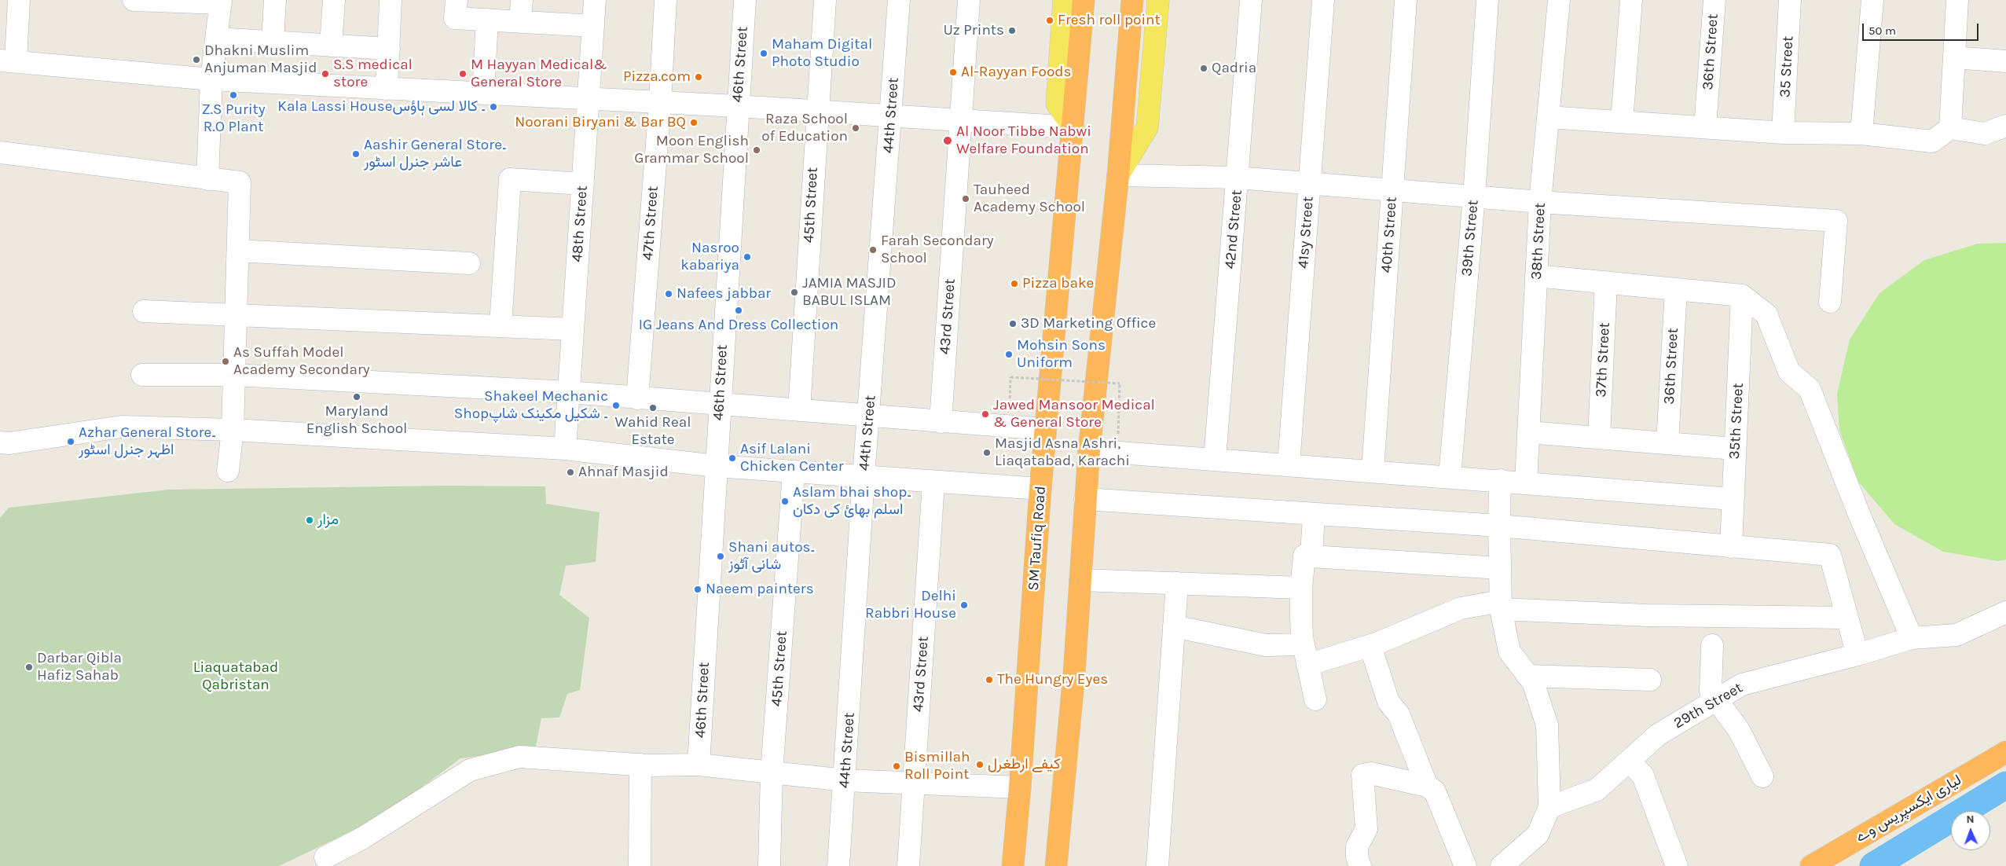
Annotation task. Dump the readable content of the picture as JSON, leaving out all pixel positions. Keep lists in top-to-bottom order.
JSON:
{
  "streets": {
    "highway": ["SM Taufiq Road", "لیاری ایکسپریس وے"],
    "street": [
      "36th Street",
      "46th Street",
      "35 Street",
      "44th Street",
      "45th Street",
      "47th Street",
      "48th Street",
      "42nd Street",
      "41sy Street",
      "40th Street",
      "39th Street",
      "38th Street",
      "43rd Street",
      "37th Street",
      "35th Street",
      "29th Street"
    ]
  },
  "parks": ["Liaquatabad Qabristan"],
  "places": [
    "Fresh roll point",
    "Uz Prints",
    "Maham Digital Photo Studio",
    "Dhakni Muslim Anjuman Masjid",
    "Qadria",
    "Al-Rayyan Foods",
    "S.S medical store",
    "M Hayyan Medical& General Store",
    "Pizza.com",
    "Z.S Purity R.O Plant",
    "Kala Lassi House۔ کالا لسی ہاؤس",
    "Noorani Biryani & Bar BQ",
    "Raza School of Education",
    "Al Noor Tibbe Nabwi Welfare Foundation",
    "Moon English Grammar School",
    "Aashir General Store۔ عاشر جنرل اسٹور",
    "Tauheed Academy School",
    "Farah Secondary School",
    "Nasroo kabariya",
    "Pizza bake",
    "JAMIA MASJID BABUL ISLAM",
    "Nafees jabbar",
    "IG Jeans And Dress Collection",
    "3D Marketing Office",
    "Mohsin Sons Uniform",
    "As Suffah Model Academy Secondary",
    "Maryland English School",
    "Shakeel Mechanic Shop۔ شکیل مکینک شاپ",
    "Wahid Real Estate",
    "Jawed Mansoor Medical & General Store",
    "Azhar General Store۔ اظہر جنرل اسٹور",
    "Masjid Asna Ashri, Liaqatabad, Karachi",
    "Asif Lalani Chicken Center",
    "Ahnaf Masjid",
    "Aslam bhai shop۔ اسلم بھائ کی دکان",
    "مزار",
    "Shani autos۔ شانی آٹوز",
    "Naeem painters",
    "Delhi Rabbri House",
    "Darbar Qibla Hafiz Sahab",
    "The Hungry Eyes",
    "کیفے ارطغرل",
    "Bismillah Roll Point"
  ],
  "scale_bar": "50 m",
  "north": "top"
}
